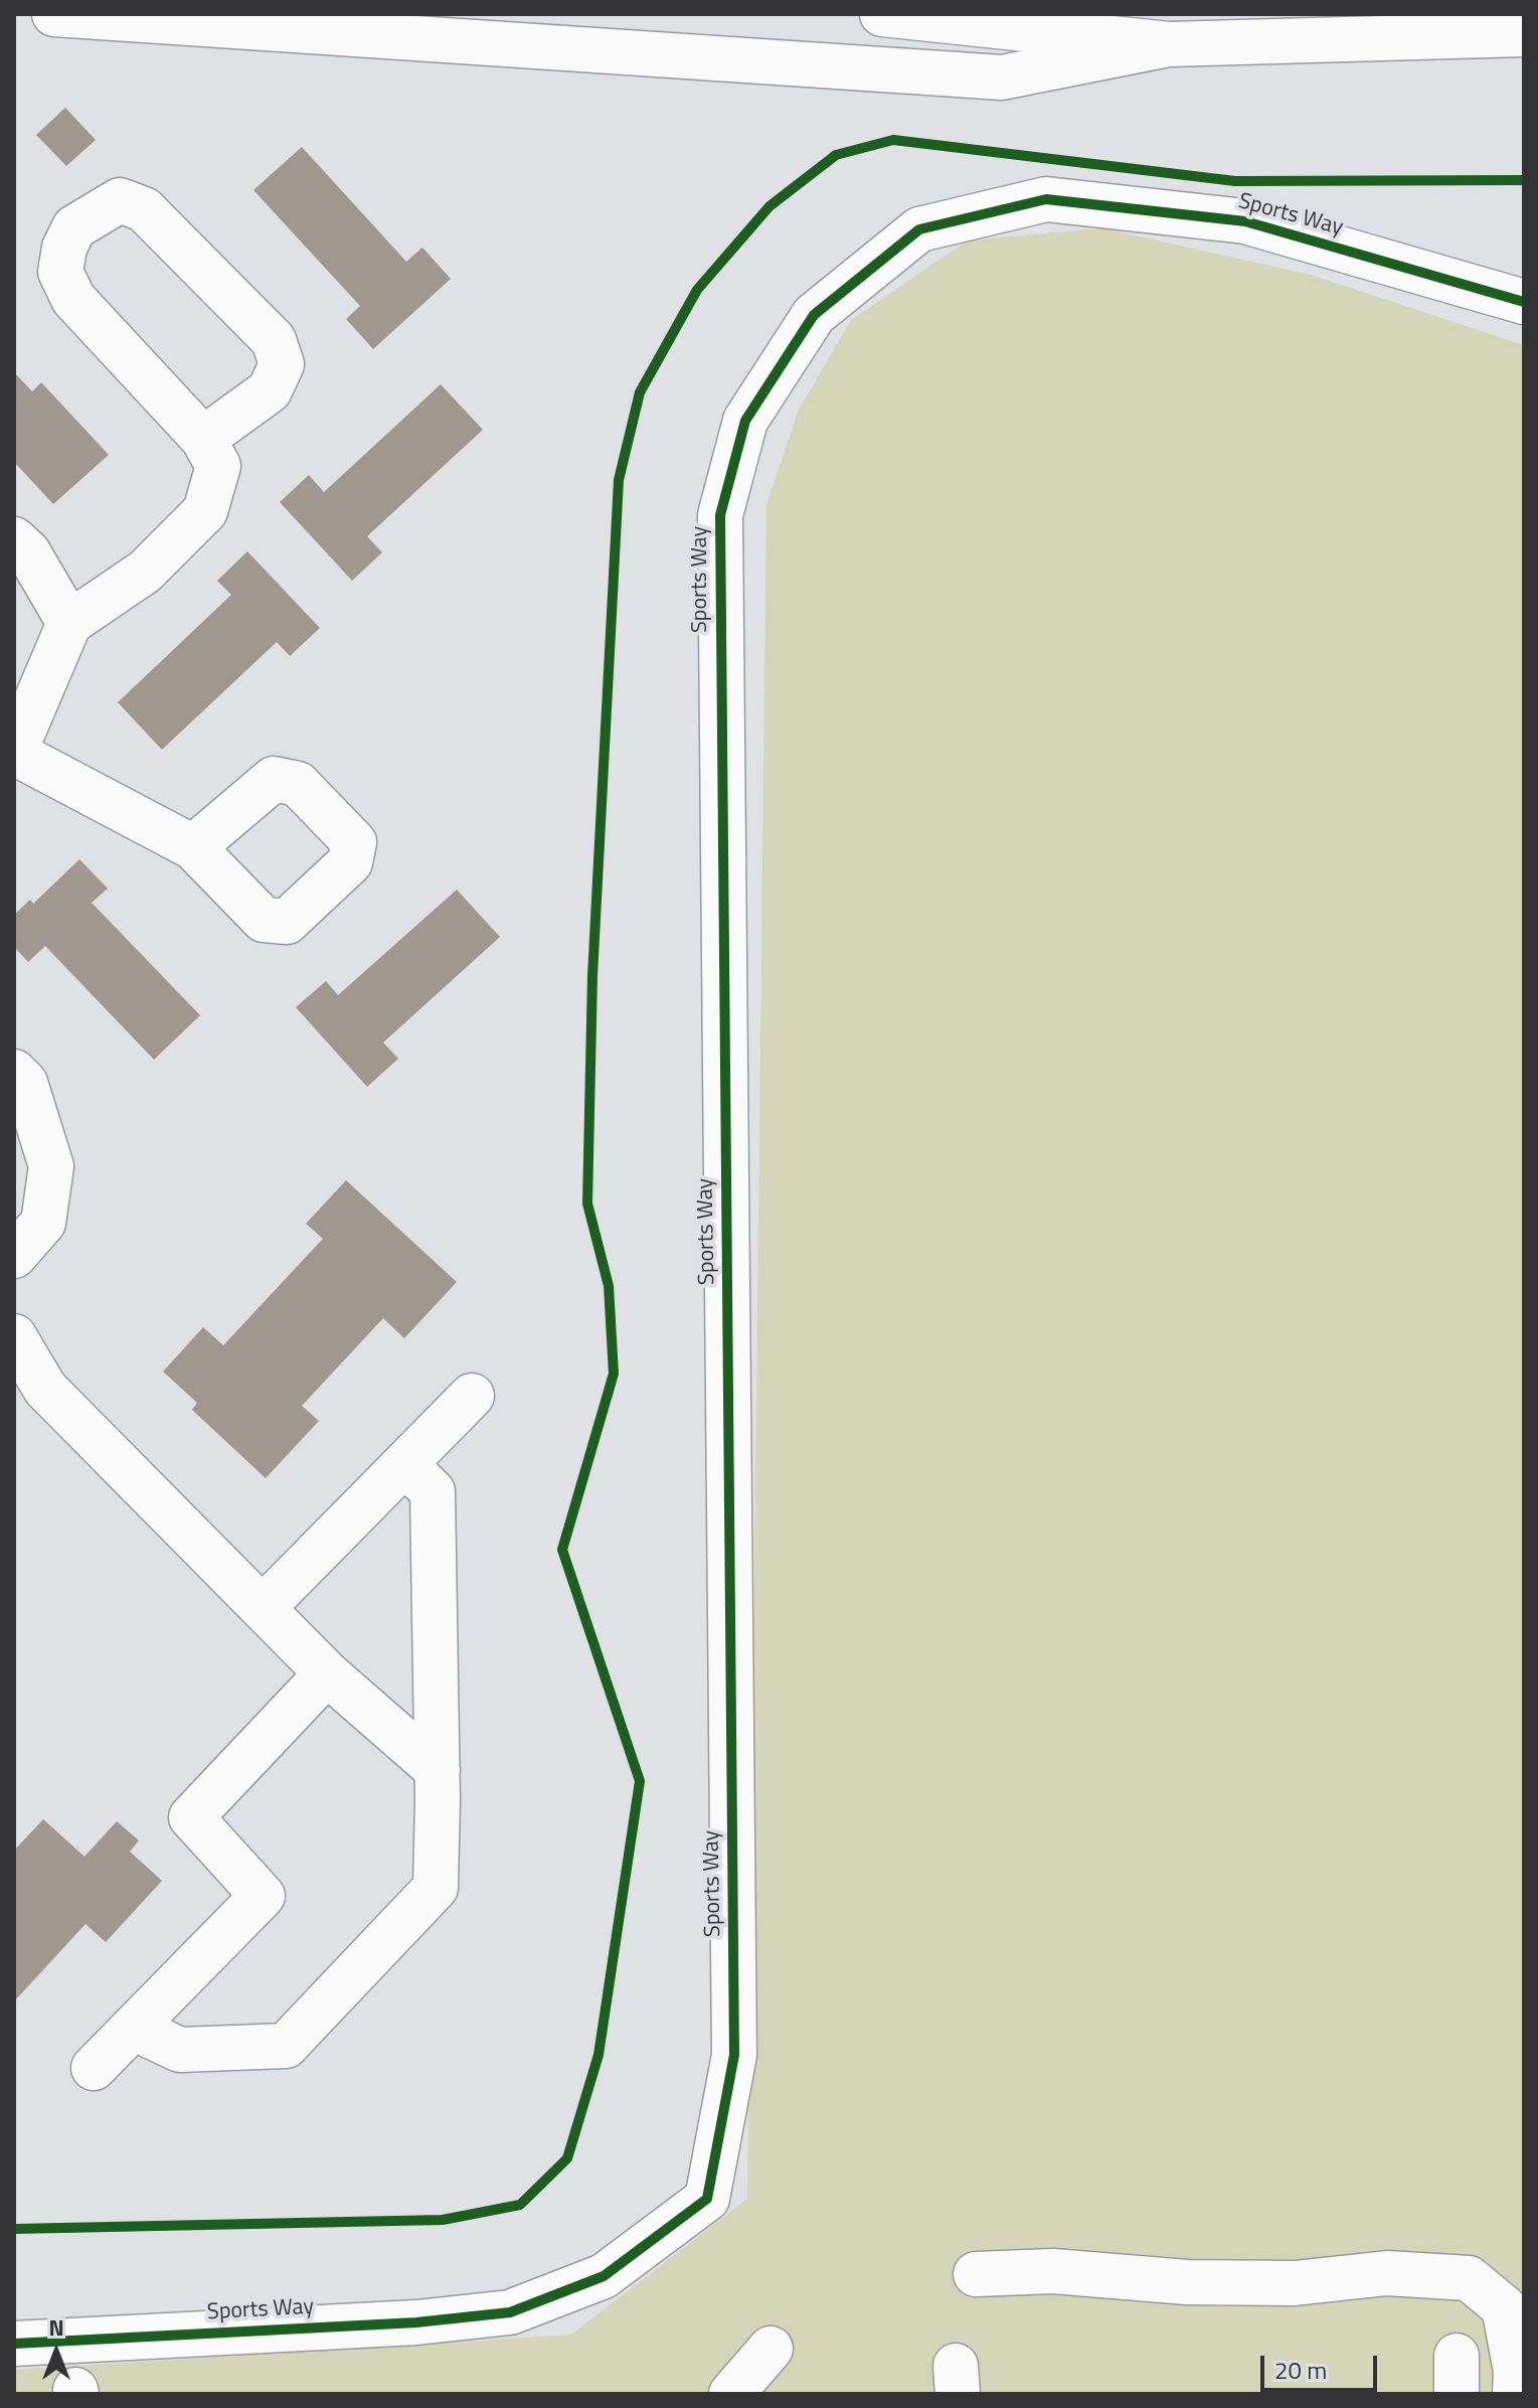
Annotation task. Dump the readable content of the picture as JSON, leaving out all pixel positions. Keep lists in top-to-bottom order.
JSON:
{
  "streets": {
    "main road": ["Sports Way"]
  },
  "scale_bar": "20 m",
  "north": "top"
}
